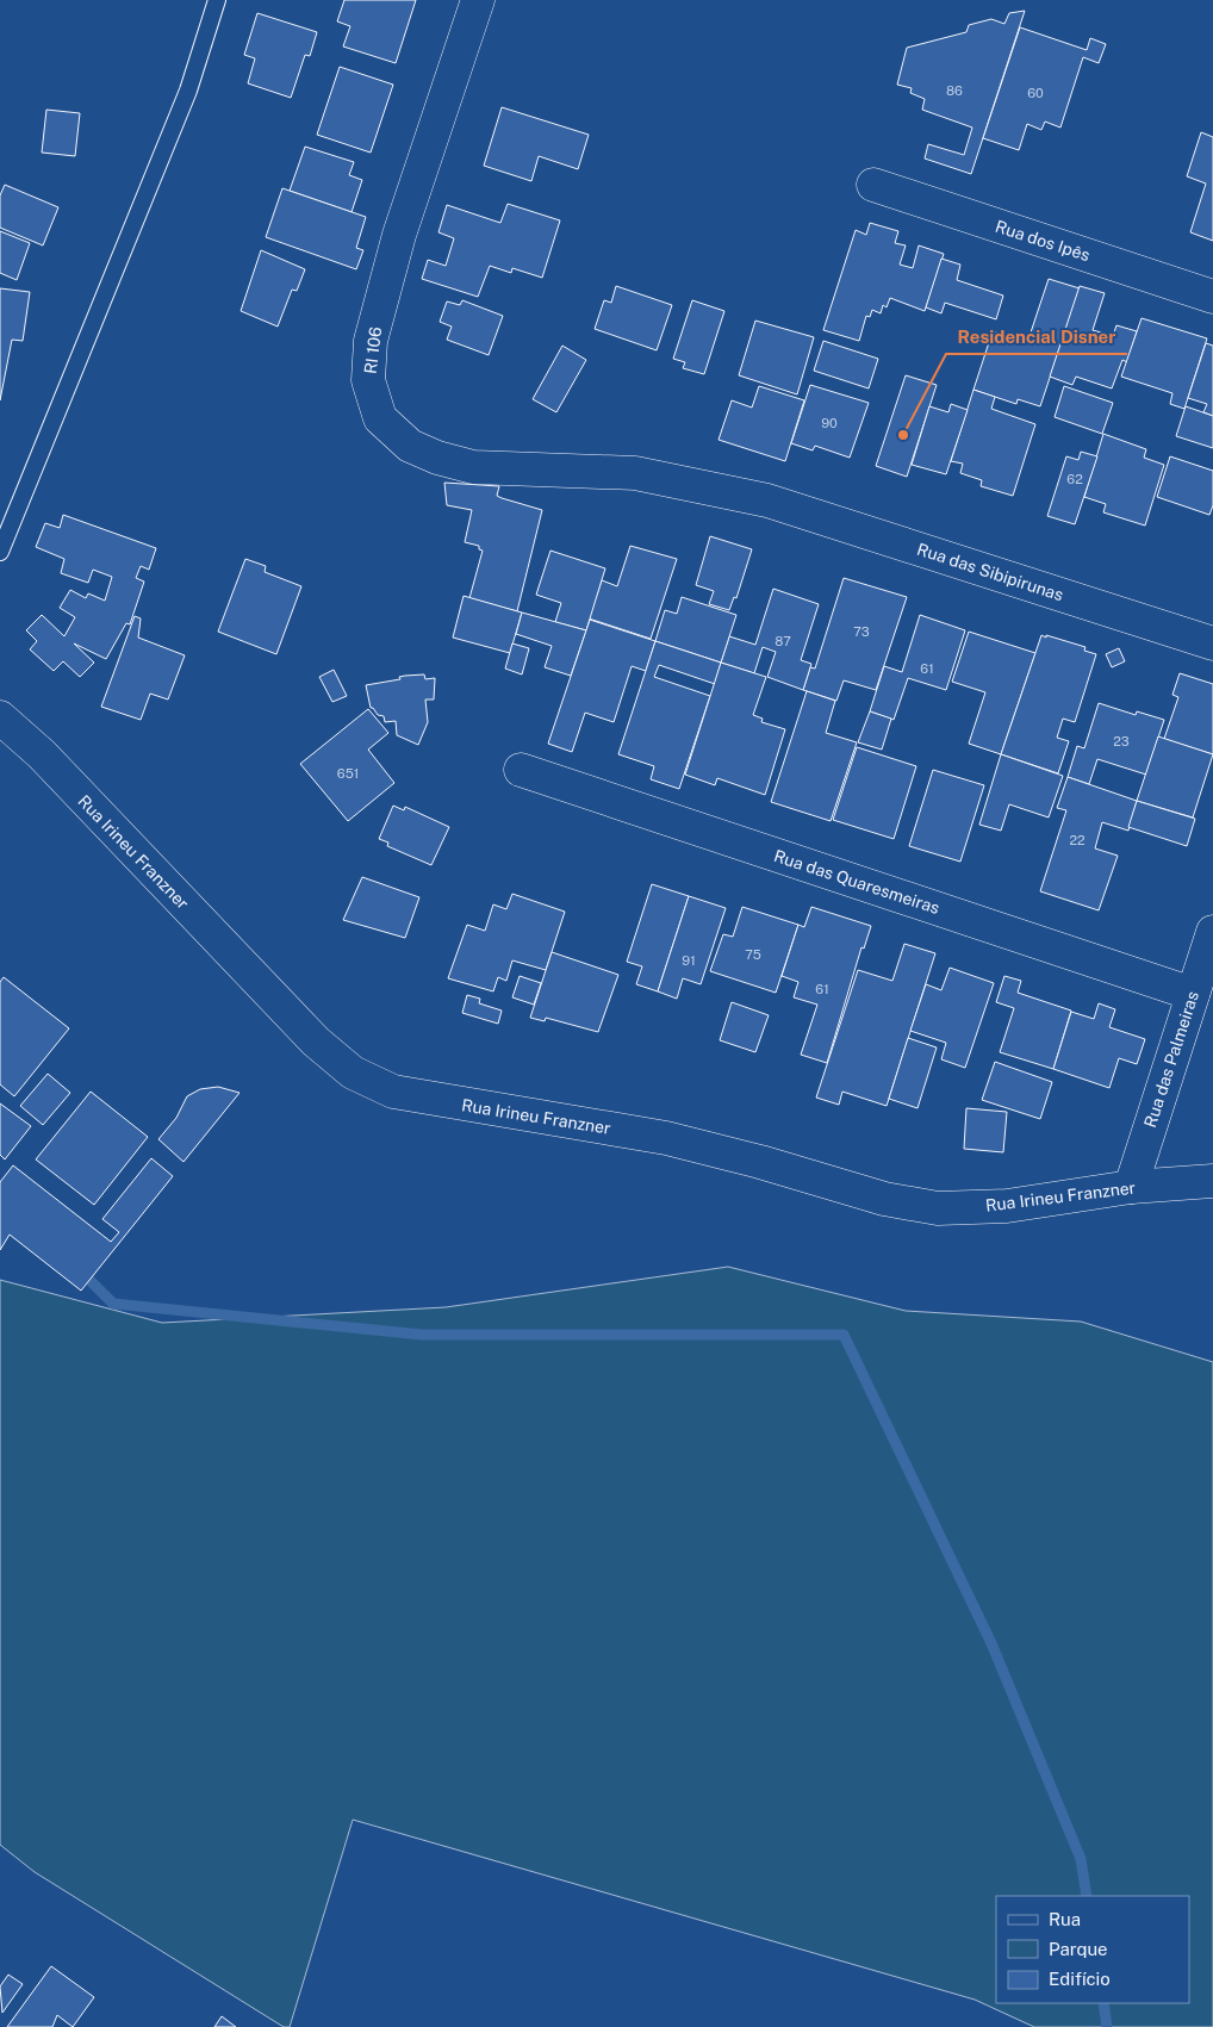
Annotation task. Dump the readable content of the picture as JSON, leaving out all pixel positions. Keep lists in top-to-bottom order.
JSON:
{
  "streets": {
    "street": [
      "Rua dos Ipês",
      "RI 106",
      "Rua das Sibipirunas",
      "Rua Irineu Franzner",
      "Rua das Quaresmeiras",
      "Rua das Palmeiras"
    ]
  },
  "crossings": [
    ["RI 106", "Rua das Sibipirunas"],
    ["Rua Irineu Franzner", "Rua das Palmeiras"],
    ["Rua das Quaresmeiras", "Rua das Palmeiras"]
  ],
  "places": ["Residencial Disner"],
  "house_numbers": [
    "86",
    "60",
    "90",
    "62",
    "73",
    "87",
    "61",
    "23",
    "651",
    "22",
    "75",
    "91",
    "61"
  ],
  "legend": ["Rua", "Parque", "Edifício"]
}
